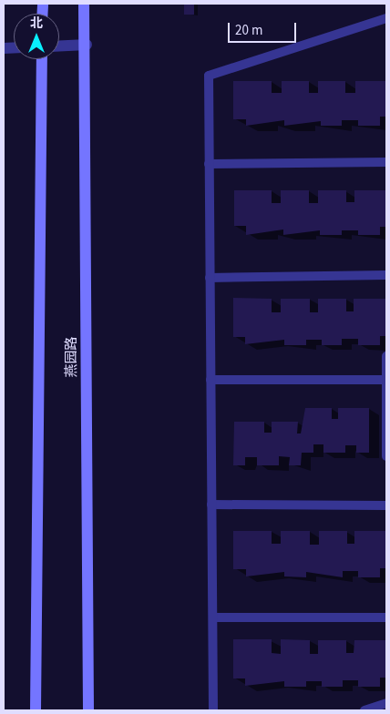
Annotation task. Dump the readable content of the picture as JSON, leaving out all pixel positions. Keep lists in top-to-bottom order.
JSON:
{
  "streets": {
    "main road": ["燕园路"]
  },
  "scale_bar": "20 m",
  "north": "top"
}
